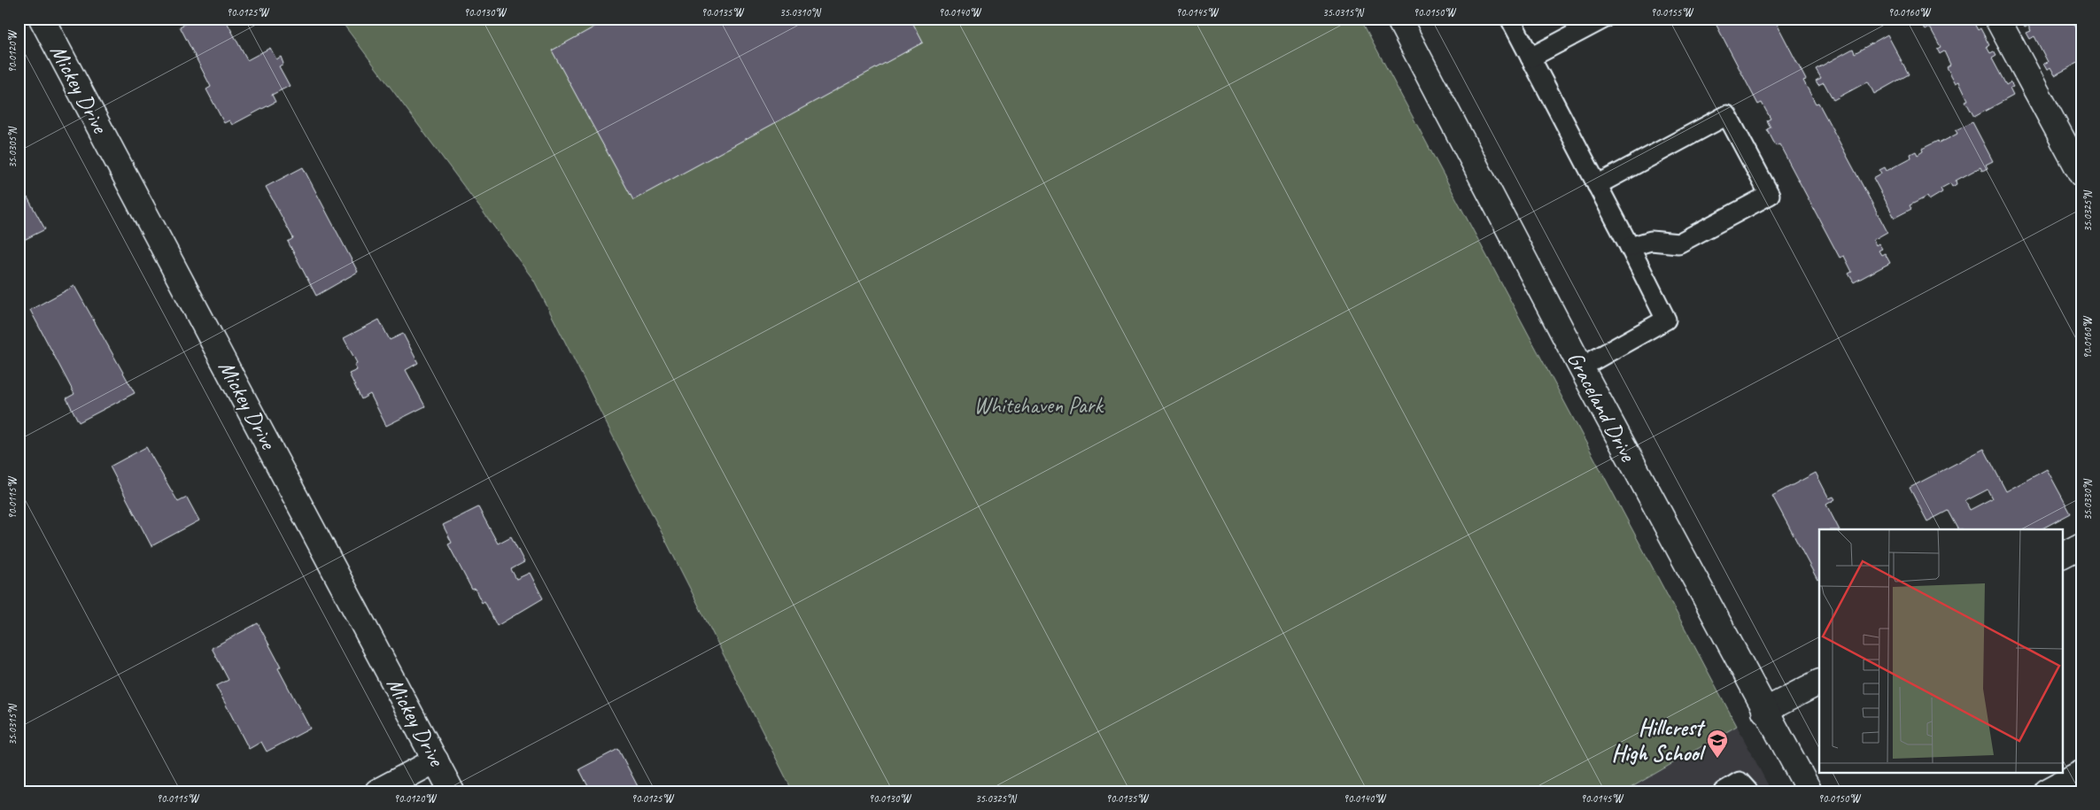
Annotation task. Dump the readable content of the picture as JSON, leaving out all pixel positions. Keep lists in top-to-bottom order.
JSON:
{
  "streets": {
    "street": ["Mickey Drive", "Graceland Drive"]
  },
  "parks": ["Whitehaven Park"],
  "places": {
    "school or university": ["Hillcrest High School"]
  },
  "coordinates": [
    "90.0125°W",
    "90.0130°W",
    "90.0135°W",
    "35.0310°N",
    "90.0140°W",
    "90.0145°W",
    "35.0315°N",
    "90.0150°W",
    "90.0155°W",
    "90.0160°W",
    "90.0120°W",
    "35.0305°N",
    "35.0325°N",
    "90.0115°W",
    "35.0330°N"
  ]
}
